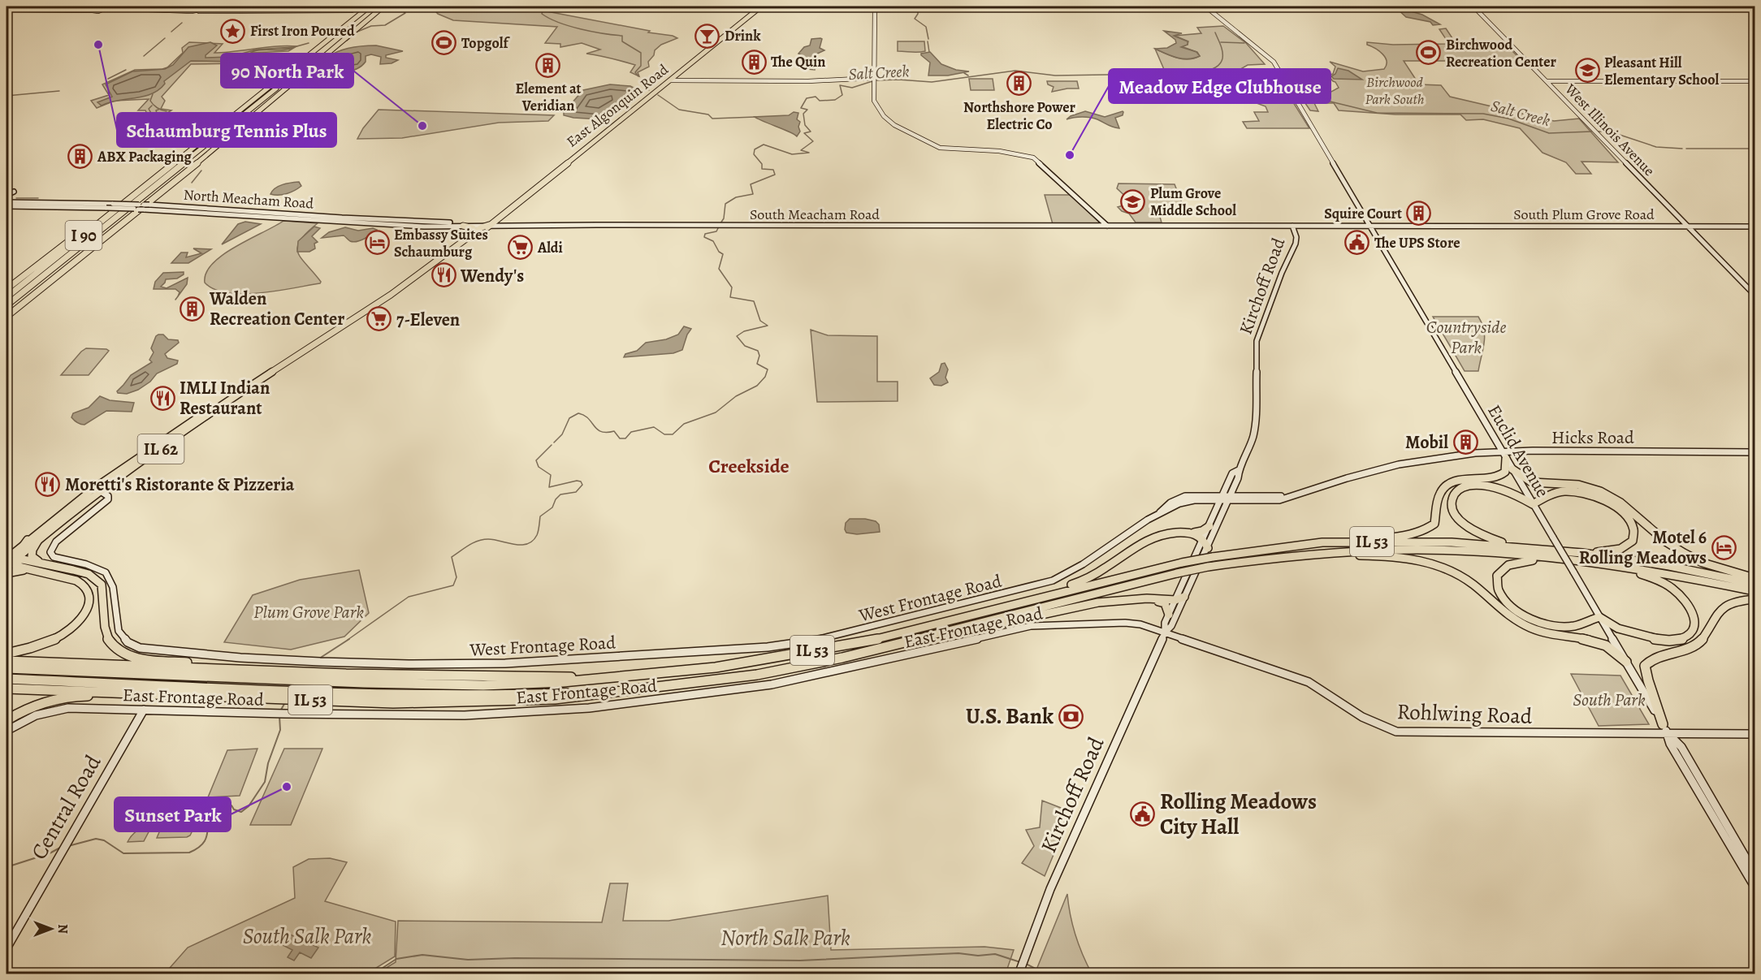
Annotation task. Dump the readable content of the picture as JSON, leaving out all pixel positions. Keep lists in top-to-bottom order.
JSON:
{
  "streets": {
    "highway": ["I 90", "IL 53"],
    "main road": [
      "East Algonquin Road",
      "West Illinois Avenue",
      "North Meacham Road",
      "South Meacham Road",
      "South Plum Grove Road",
      "Kirchoff Road",
      "Hicks Road",
      "IL 62",
      "Euclid Avenue",
      "West Frontage Road",
      "East Frontage Road",
      "Rohlwing Road",
      "Central Road"
    ]
  },
  "crossings": [
    ["East Algonquin Road", "North Meacham Road"],
    ["East Algonquin Road", "IL 62"],
    ["East Algonquin Road", "West Frontage Road"],
    ["West Illinois Avenue", "South Plum Grove Road"],
    ["North Meacham Road", "South Meacham Road"],
    ["South Meacham Road", "South Plum Grove Road"],
    ["South Plum Grove Road", "Kirchoff Road"],
    ["South Plum Grove Road", "Euclid Avenue"],
    ["Kirchoff Road", "West Frontage Road"],
    ["Kirchoff Road", "East Frontage Road"],
    ["Kirchoff Road", "Rohlwing Road"],
    ["Hicks Road", "Euclid Avenue"],
    ["Hicks Road", "West Frontage Road"],
    ["IL 62", "West Frontage Road"],
    ["Euclid Avenue", "Rohlwing Road"],
    ["East Frontage Road", "Rohlwing Road"],
    ["East Frontage Road", "Central Road"]
  ],
  "districts": ["Creekside"],
  "water": ["Salt Creek"],
  "parks": [
    "Birchwood Park South",
    "Countryside Park",
    "Plum Grove Park",
    "South Park",
    "South Salk Park",
    "North Salk Park"
  ],
  "places": {
    "place": ["First Iron Poured"],
    "bar": ["Drink"],
    "sports": ["Topgolf", "Birchwood Recreation Center"],
    "other": [
      "Schaumburg Tennis Plus",
      "90 North Park",
      "Meadow Edge Clubhouse",
      "Sunset Park"
    ],
    "building": [
      "The Quin",
      "Element at Veridian",
      "Northshore Power Electric Co",
      "ABX Packaging",
      "Squire Court",
      "Walden Recreation Center",
      "Mobil"
    ],
    "school or university": ["Pleasant Hill Elementary School", "Plum Grove Middle School"],
    "hotel": ["Embassy Suites Schaumburg", "Motel 6 Rolling Meadows"],
    "public building": ["The UPS Store", "Rolling Meadows City Hall"],
    "supermarket": ["Aldi", "7-Eleven"],
    "restaurant": ["Wendy's", "IMLI Indian Restaurant", "Moretti's Ristorante & Pizzeria"],
    "bank": ["U.S. Bank"]
  },
  "north": "right"
}
